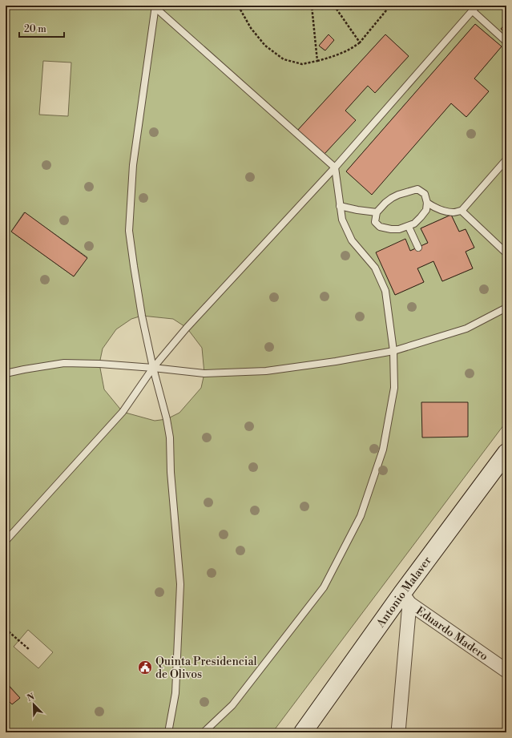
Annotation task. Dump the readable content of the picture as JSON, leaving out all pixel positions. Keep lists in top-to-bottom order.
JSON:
{
  "streets": {
    "street": ["Antonio Malaver", "Eduardo Madero"]
  },
  "crossings": [
    ["Antonio Malaver", "Eduardo Madero"]
  ],
  "places": {
    "public building": ["Quinta Presidencial de Olivos"]
  },
  "scale_bar": "20 m",
  "north": "top left"
}
